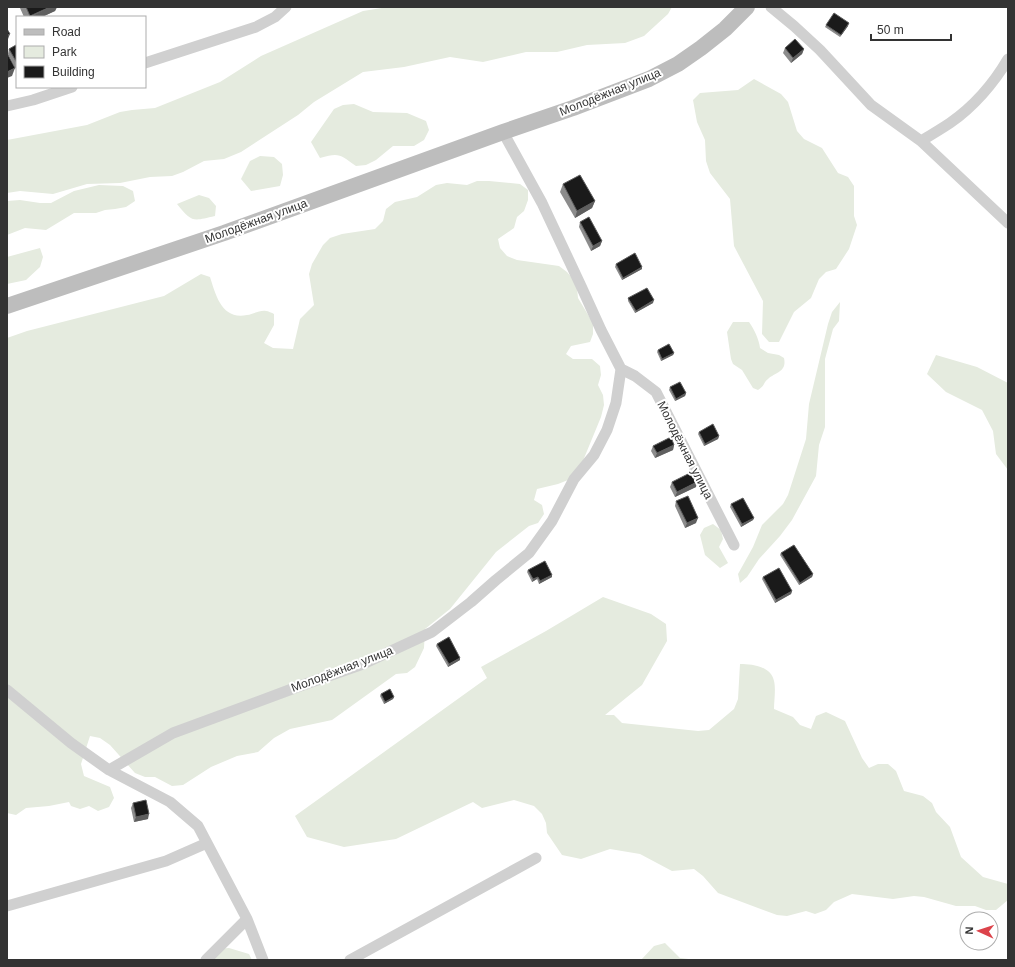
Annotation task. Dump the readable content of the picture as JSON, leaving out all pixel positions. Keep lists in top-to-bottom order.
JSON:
{
  "streets": {
    "street": ["Молодёжная улица"]
  },
  "legend": ["Road", "Park", "Building"],
  "scale_bar": "50 m",
  "north": "left"
}
